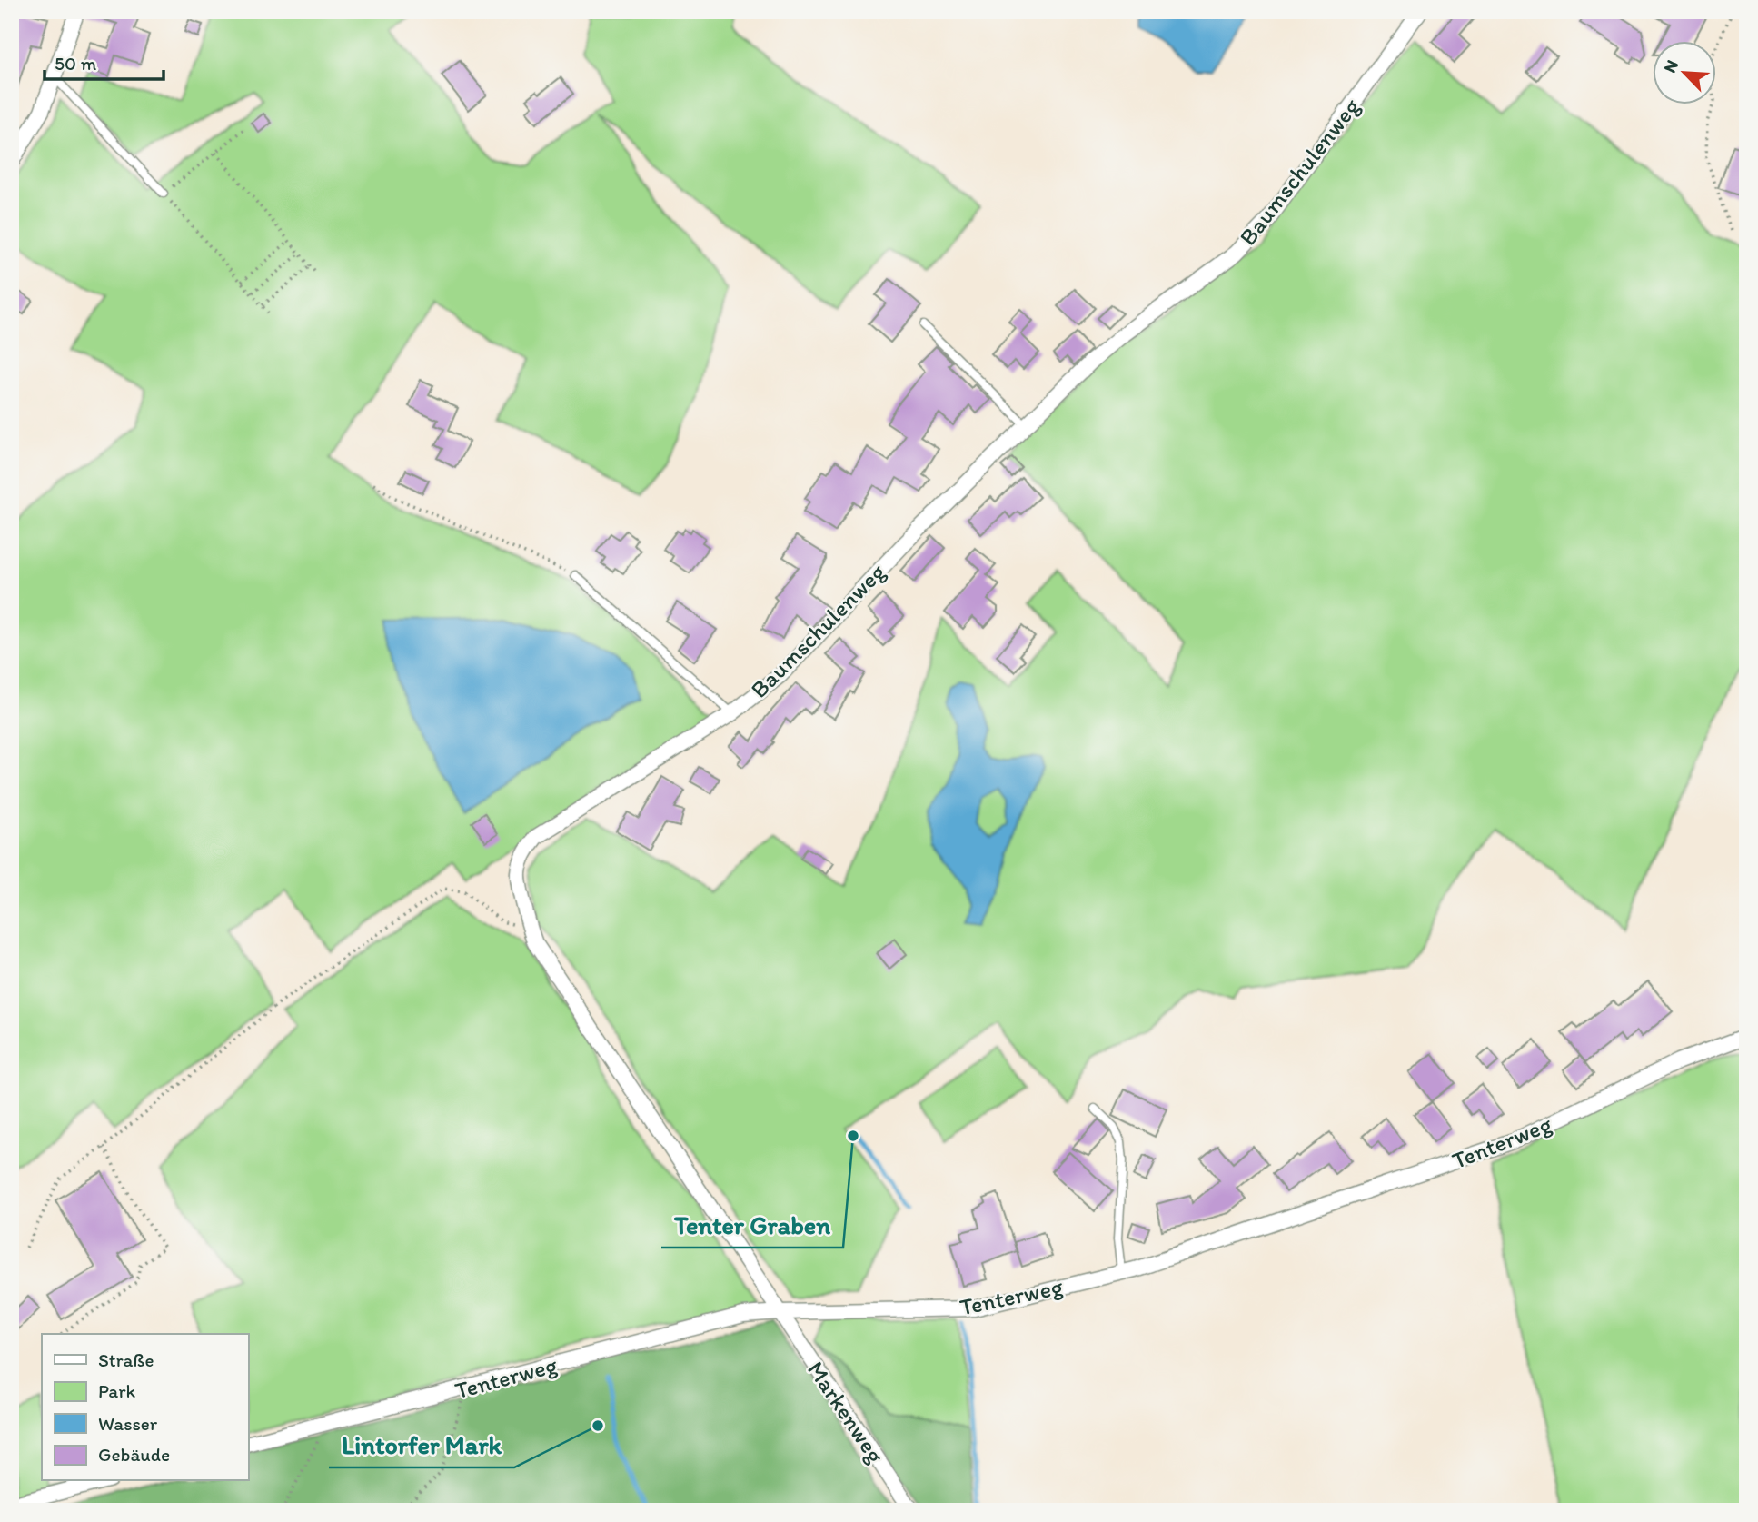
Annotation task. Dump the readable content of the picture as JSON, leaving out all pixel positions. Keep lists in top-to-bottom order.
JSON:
{
  "streets": {
    "street": ["Baumschulenweg", "Tenterweg", "Markenweg"]
  },
  "crossings": [
    ["Baumschulenweg", "Tenterweg"],
    ["Baumschulenweg", "Markenweg"],
    ["Tenterweg", "Markenweg"]
  ],
  "places": ["Tenter Graben", "Lintorfer Mark"],
  "legend": [
    "Straße",
    "Park",
    "Wasser",
    "Gebäude"
  ],
  "scale_bar": "50 m",
  "north": "top left"
}
